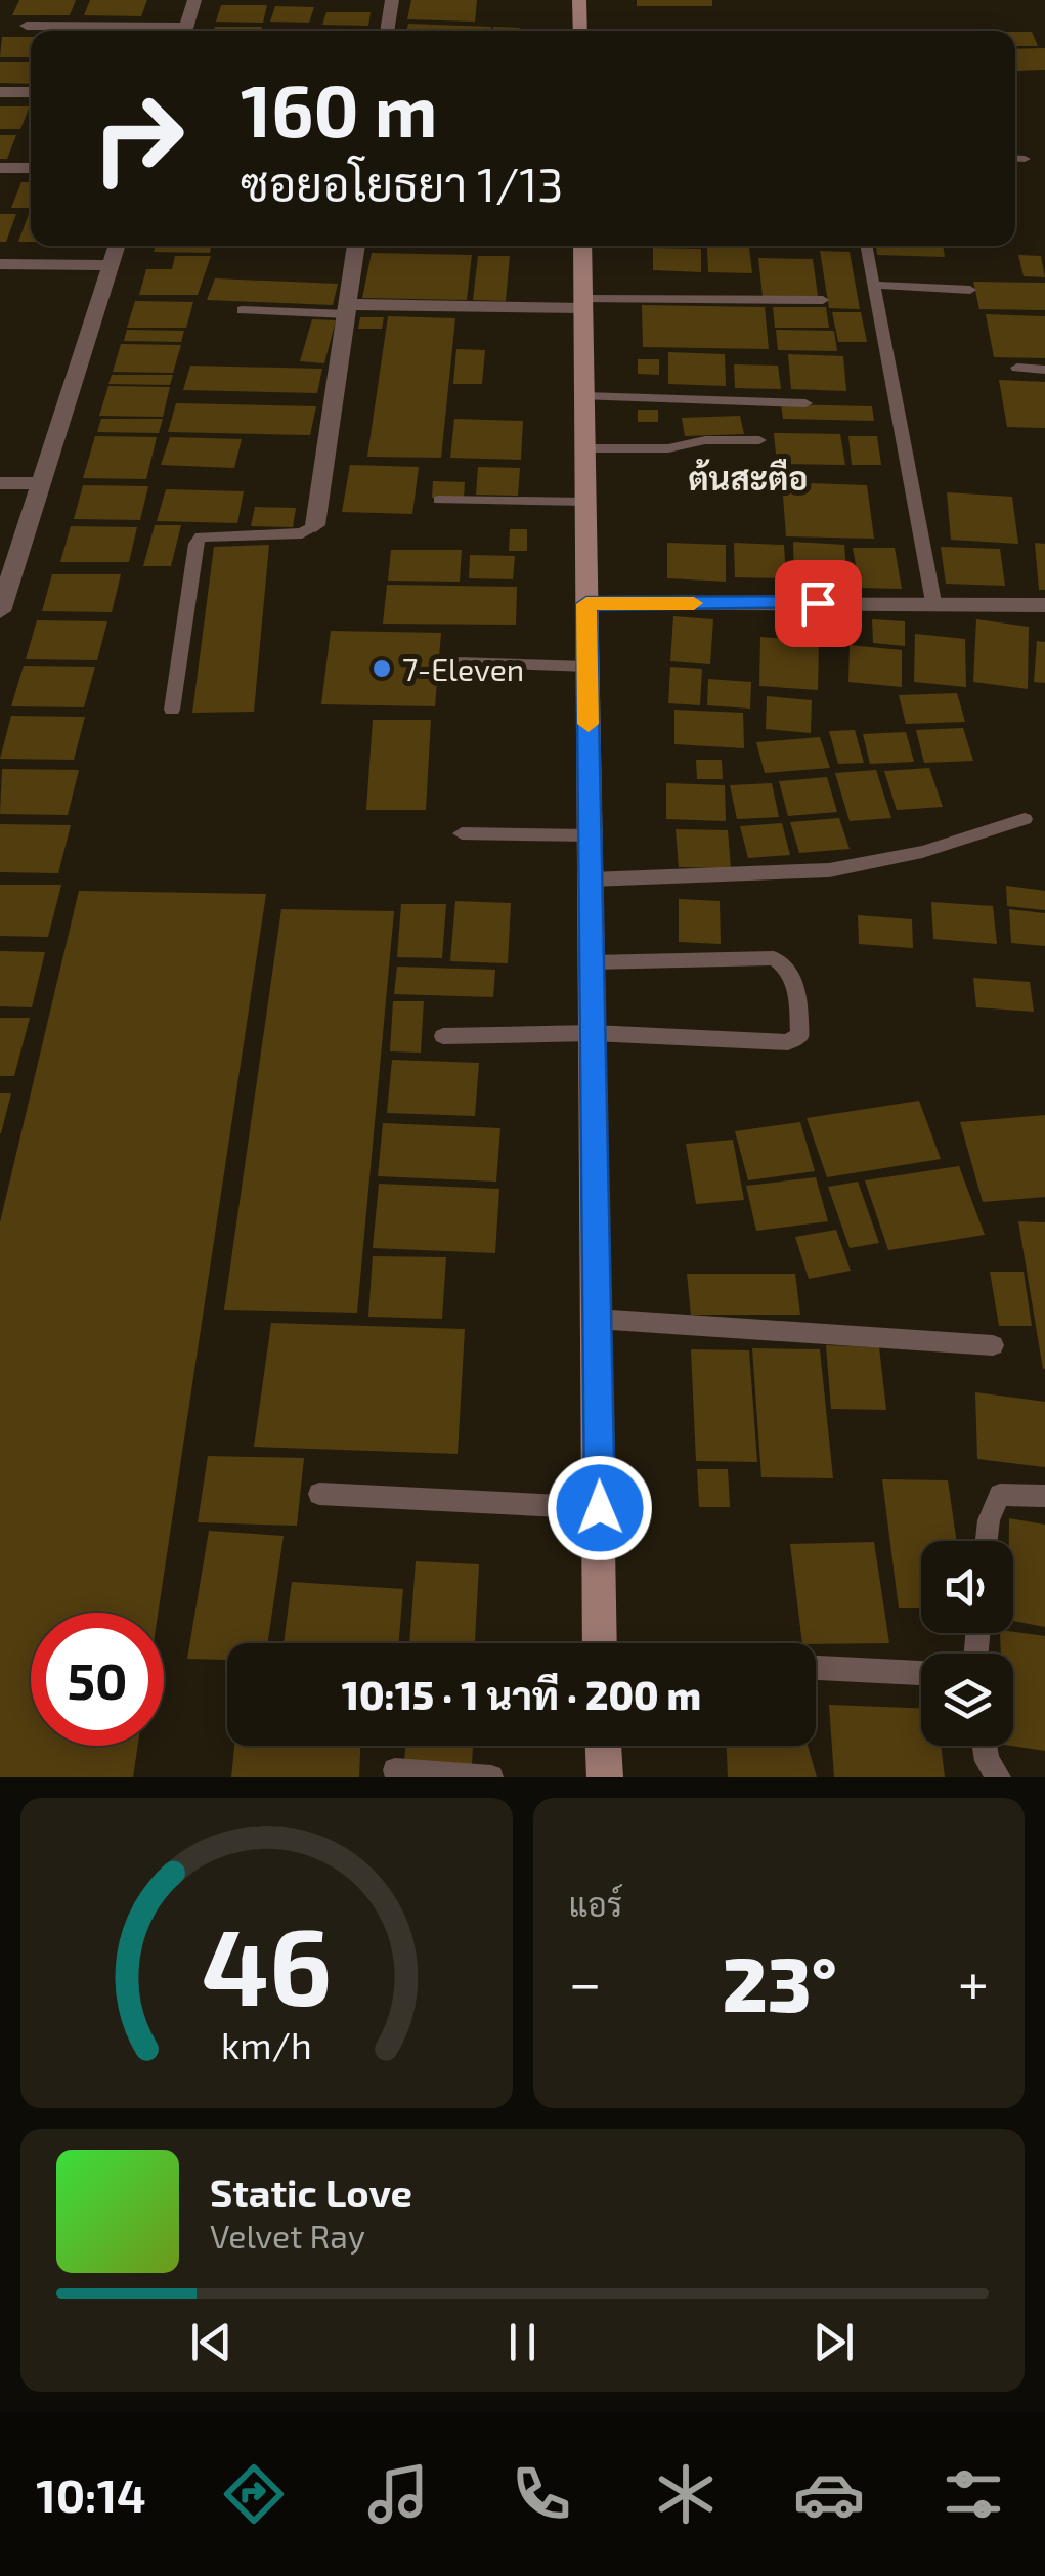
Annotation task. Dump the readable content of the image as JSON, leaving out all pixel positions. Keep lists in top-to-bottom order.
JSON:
{
  "districts": ["ต้นสะตือ"],
  "places": ["7-Eleven"],
  "page": {
    "turn": ["160 m", "ซอยอโยธยา 1/13"],
    "limit": "50",
    "trip": "10:15 · 1 นาที · 200 m",
    "tile": "แอร์",
    "heat": ["−", "23°", "+"],
    "song": ["Static Love", "Velvet Ray"],
    "tabs": "10:14",
    "gauge": ["46", "km/h"]
  }
}
